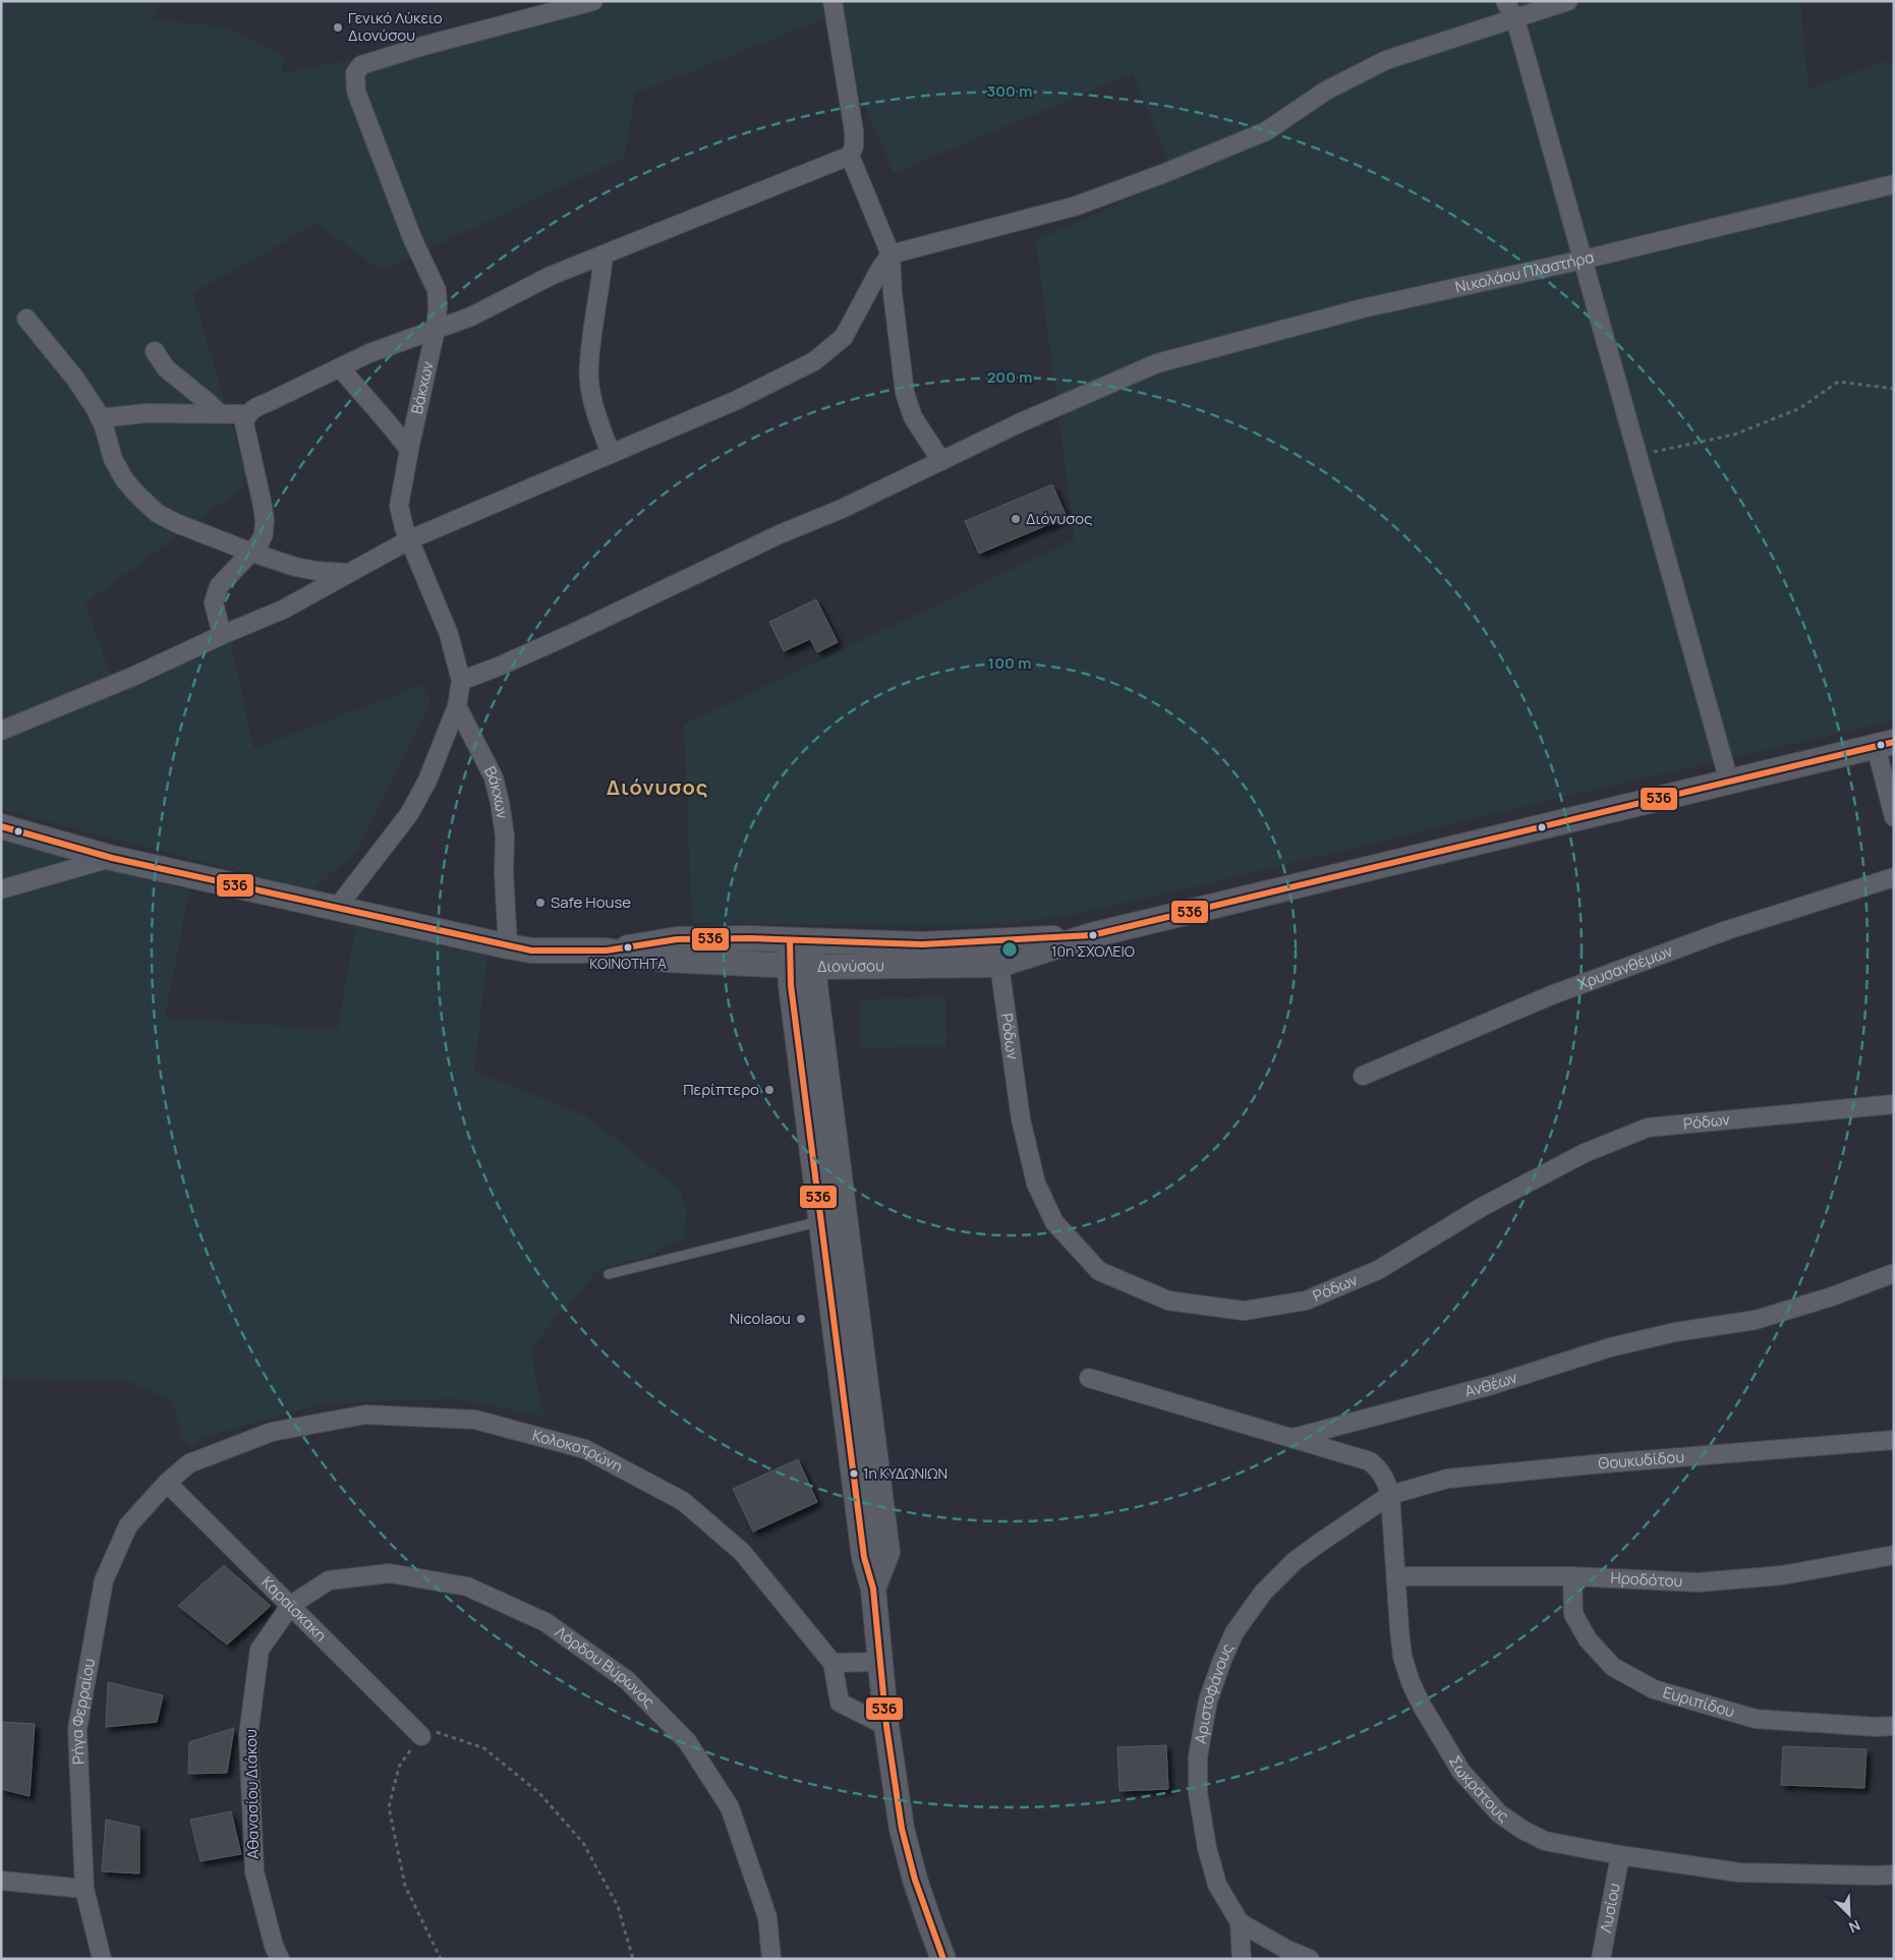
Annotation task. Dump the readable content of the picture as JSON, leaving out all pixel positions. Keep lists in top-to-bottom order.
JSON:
{
  "streets": {
    "main road": ["Διονύσου"],
    "street": [
      "Νικολάου Πλαστήρα",
      "Βάκχων",
      "Χρυσανθέμων",
      "Ρόδων",
      "Ανθέων",
      "Κολοκοτρώνη",
      "Θουκυδίδου",
      "Ηροδότου",
      "Καραϊσκακη",
      "Λόρδου Βύρωνος",
      "Αριστοφάνους",
      "Ευριπίδου",
      "Ρήγα Φερραίου",
      "Σωκράτους",
      "Αθανασίου Διάκου",
      "Λυσίου"
    ]
  },
  "crossings": [
    ["Νικολάου Πλαστήρα", "Βάκχων"],
    ["Βάκχων", "Διονύσου"],
    ["Διονύσου", "Ρόδων"],
    ["Ανθέων", "Σωκράτους"],
    ["Κολοκοτρώνη", "Καραϊσκακη"],
    ["Κολοκοτρώνη", "Ρήγα Φερραίου"],
    ["Θουκυδίδου", "Αριστοφάνους"],
    ["Θουκυδίδου", "Σωκράτους"],
    ["Ηροδότου", "Ευριπίδου"],
    ["Ηροδότου", "Σωκράτους"],
    ["Καραϊσκακη", "Λόρδου Βύρωνος"],
    ["Καραϊσκακη", "Ρήγα Φερραίου"],
    ["Καραϊσκακη", "Αθανασίου Διάκου"],
    ["Λόρδου Βύρωνος", "Αθανασίου Διάκου"],
    ["Αριστοφάνους", "Σωκράτους"],
    ["Σωκράτους", "Λυσίου"]
  ],
  "districts": ["Διόνυσος"],
  "places": [
    "Γενικό Λύκειο Διονύσου",
    "Διόνυσος",
    "Safe House",
    "10η ΣΧΟΛΕΙΟ",
    "ΚΟΙΝΟΤΗΤΑ",
    "Περίπτερο",
    "Nicolaou",
    "1η ΚΥΔΩΝΙΩΝ"
  ],
  "lines": ["transit line 536"],
  "north": "bottom right",
  "rings": ["300 m", "200 m", "100 m"]
}
